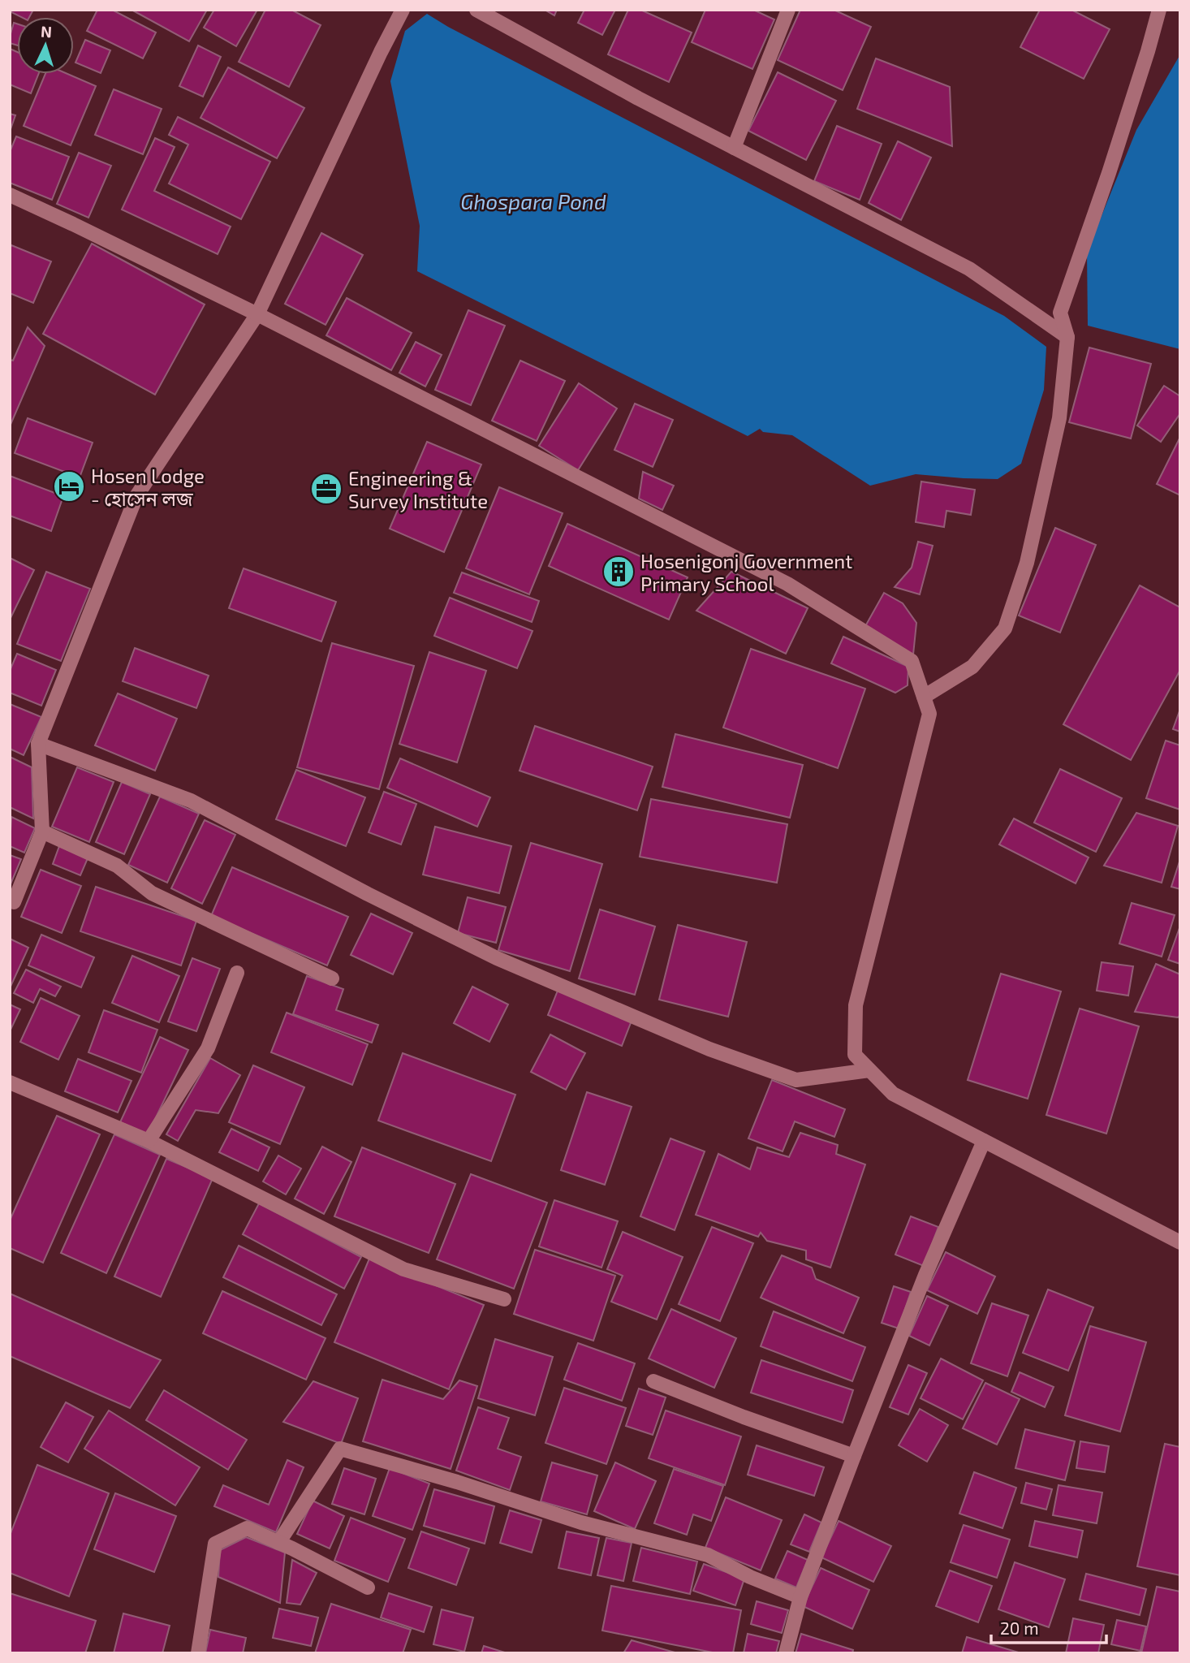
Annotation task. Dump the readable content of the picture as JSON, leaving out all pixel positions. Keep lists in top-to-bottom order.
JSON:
{
  "water": ["Ghospara Pond"],
  "places": {
    "hotel": ["Hosen Lodge - হোসেন লজ"],
    "office": ["Engineering & Survey Institute"],
    "building": ["Hosenigonj Government Primary School"]
  },
  "scale_bar": "20 m",
  "north": "top"
}
